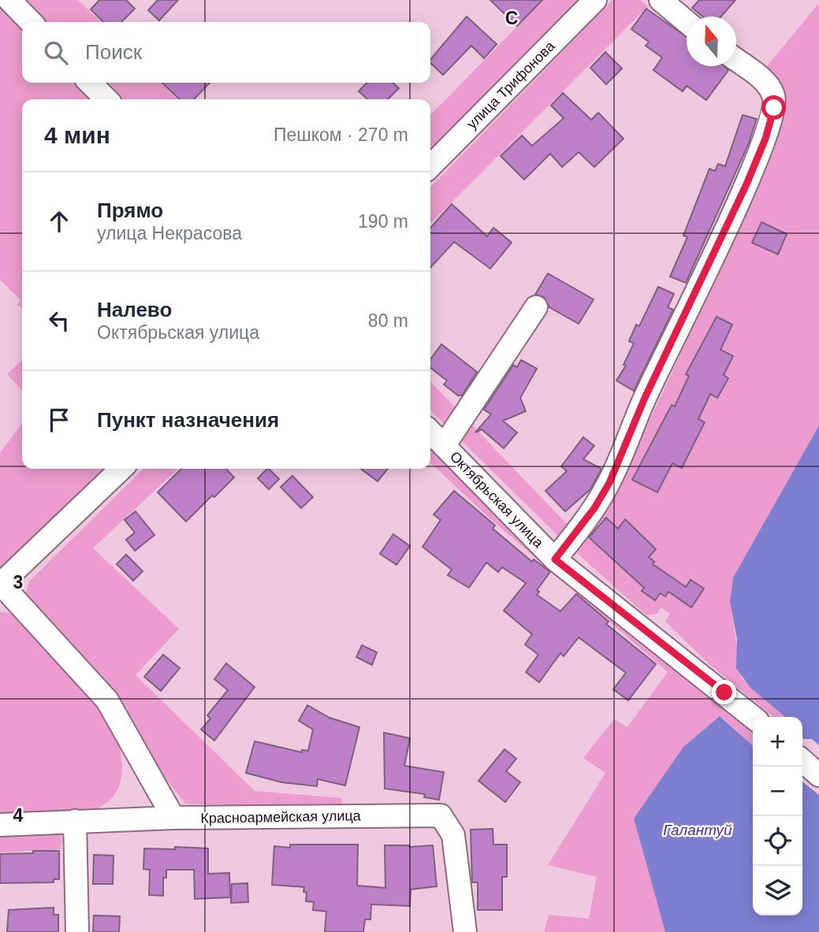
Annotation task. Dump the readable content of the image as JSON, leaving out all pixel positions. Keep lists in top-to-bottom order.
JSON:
{
  "streets": {
    "street": ["улица Трифонова", "Октябрьская улица", "Красноармейская улица"]
  },
  "water": ["Галантуй"],
  "north": "top",
  "page": {
    "search": "Поиск",
    "heading": ["4 мин", "Пешком · 270 m"],
    "list": [
      ["Прямо", "улица Некрасова", "190 m"],
      ["Налево", "Октябрьская улица", "80 m"],
      "Пункт назначения"
    ],
    "map_buttons": ["+", "−"]
  },
  "grid": {
    "columns": ["C"],
    "rows": ["3", "4"]
  }
}
